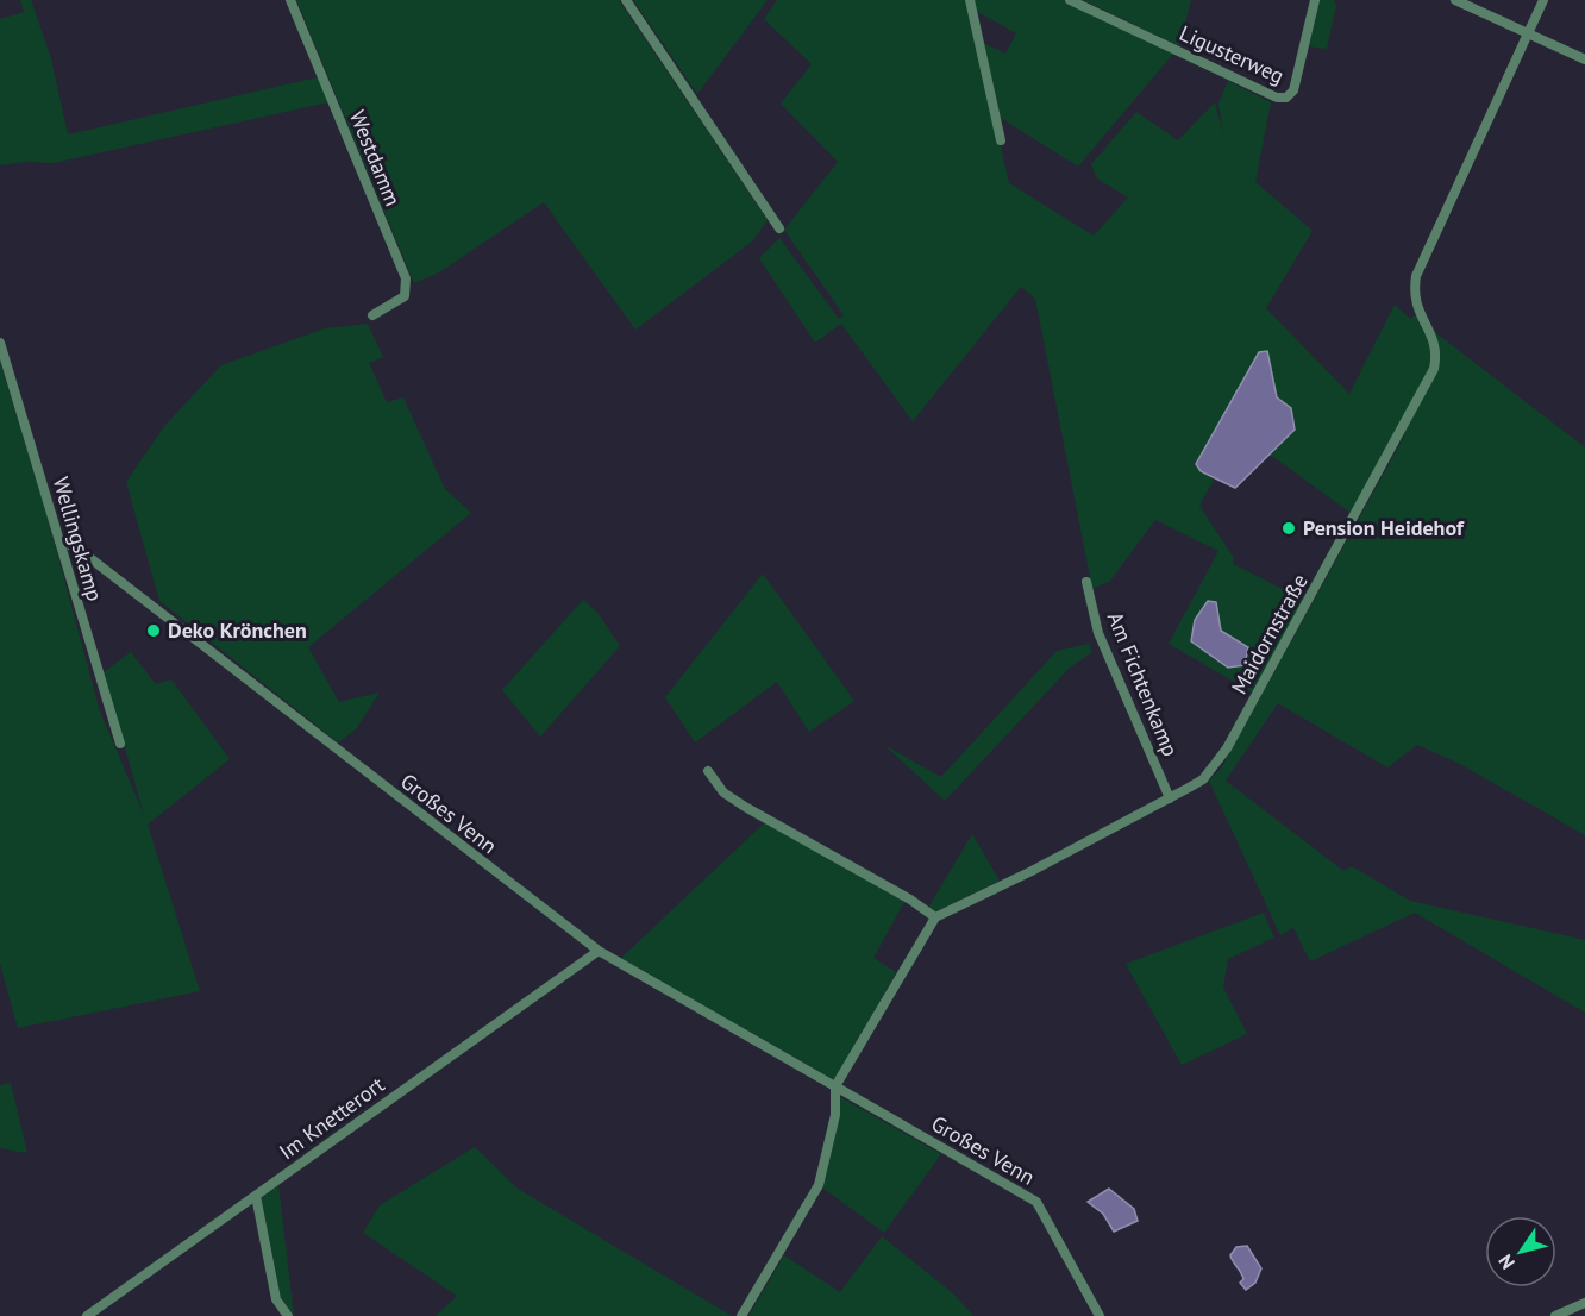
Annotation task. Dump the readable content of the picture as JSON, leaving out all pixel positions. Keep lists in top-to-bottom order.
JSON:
{
  "streets": {
    "street": [
      "Ligusterweg",
      "Westdamm",
      "Wellingskamp",
      "Maidornstraße",
      "Am Fichtenkamp",
      "Großes Venn",
      "Im Knetterort"
    ]
  },
  "crossings": [
    ["Wellingskamp", "Großes Venn"],
    ["Maidornstraße", "Am Fichtenkamp"],
    ["Großes Venn", "Im Knetterort"]
  ],
  "places": ["Pension Heidehof", "Deko Krönchen"],
  "north": "bottom left"
}
